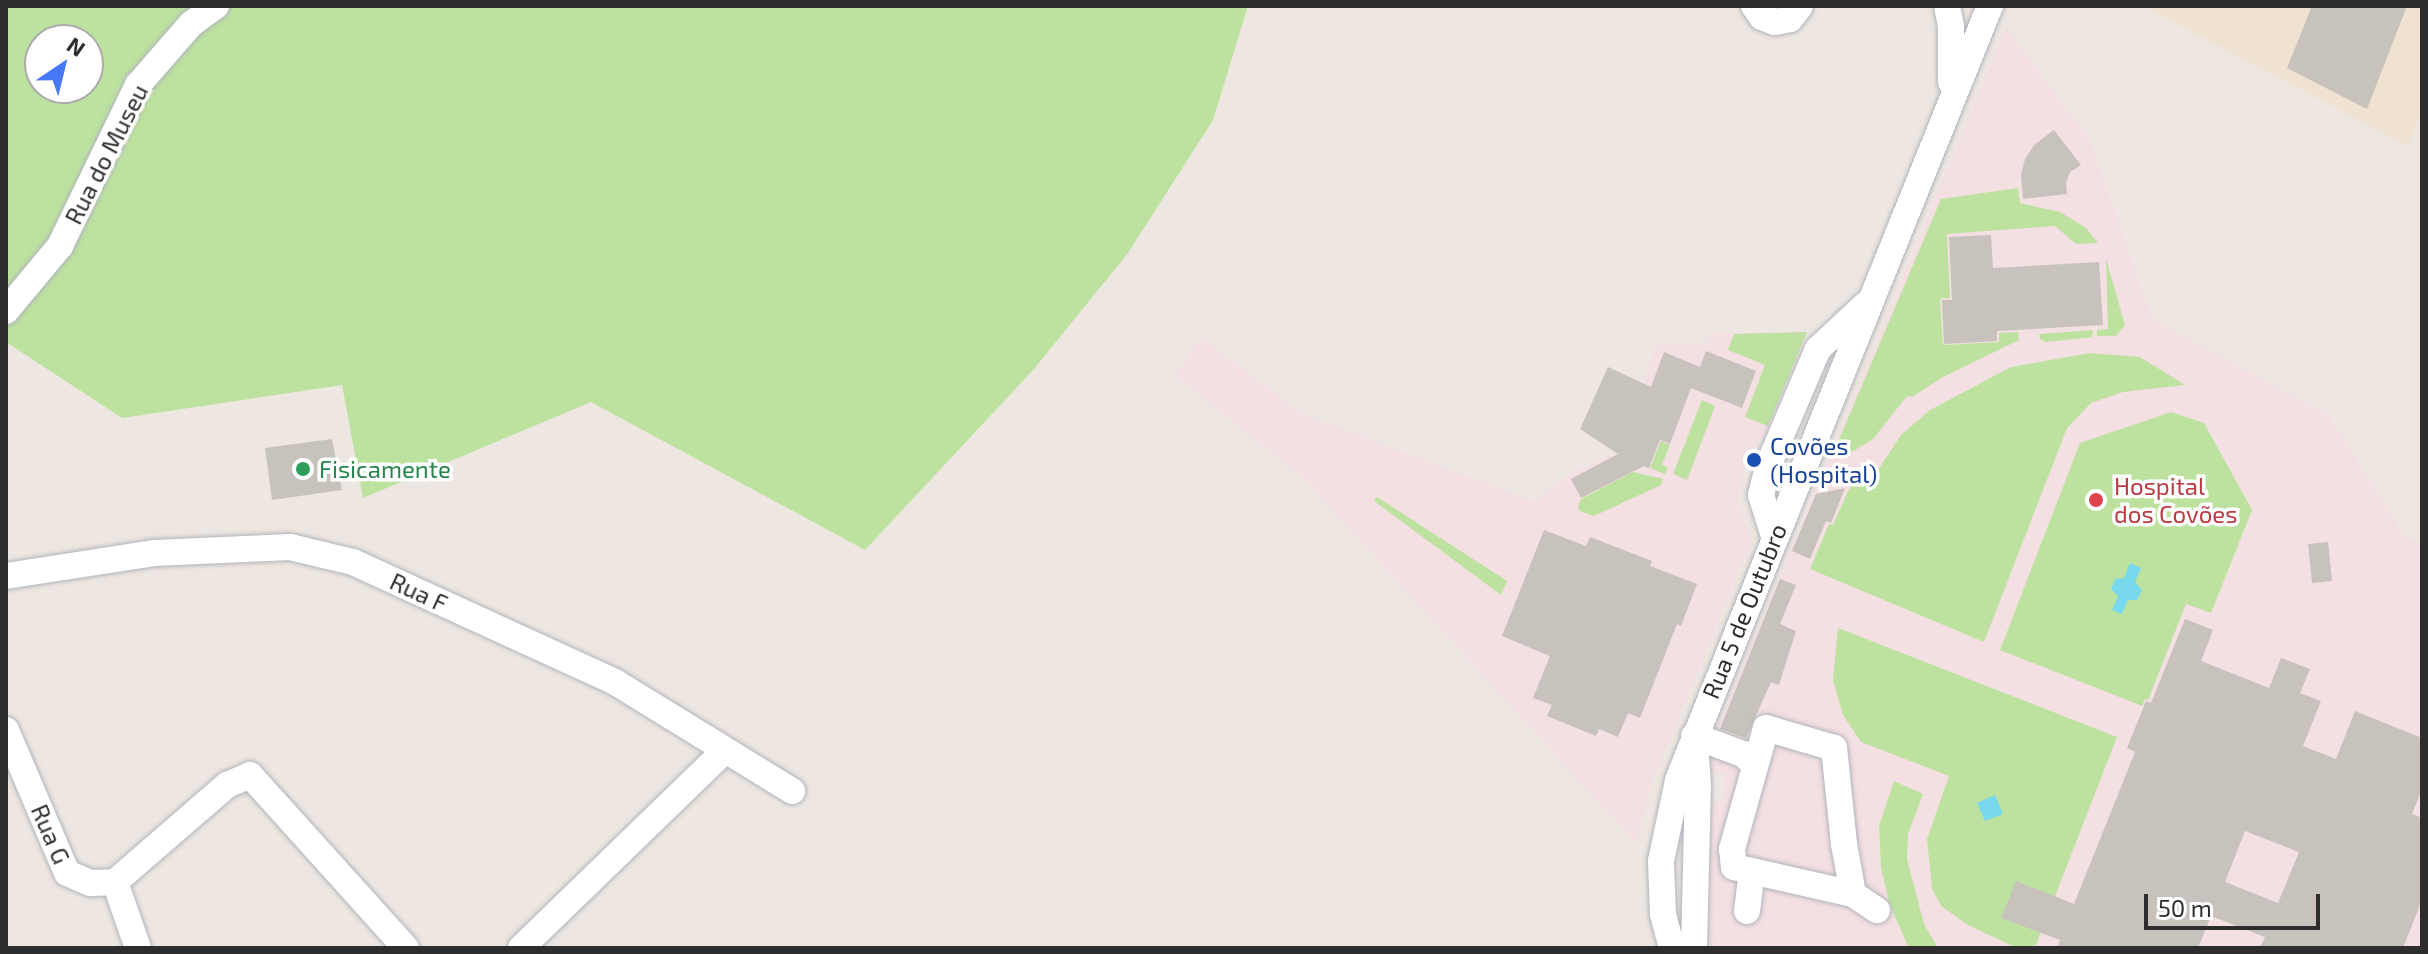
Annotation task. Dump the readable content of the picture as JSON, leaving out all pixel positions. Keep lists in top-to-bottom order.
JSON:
{
  "streets": {
    "street": [
      "Rua do Museu",
      "Rua F",
      "Rua 5 de Outubro",
      "Rua G"
    ]
  },
  "places": ["Covões (Hospital)", "Fisicamente", "Hospital dos Covões"],
  "scale_bar": "50 m",
  "north": "top right"
}
